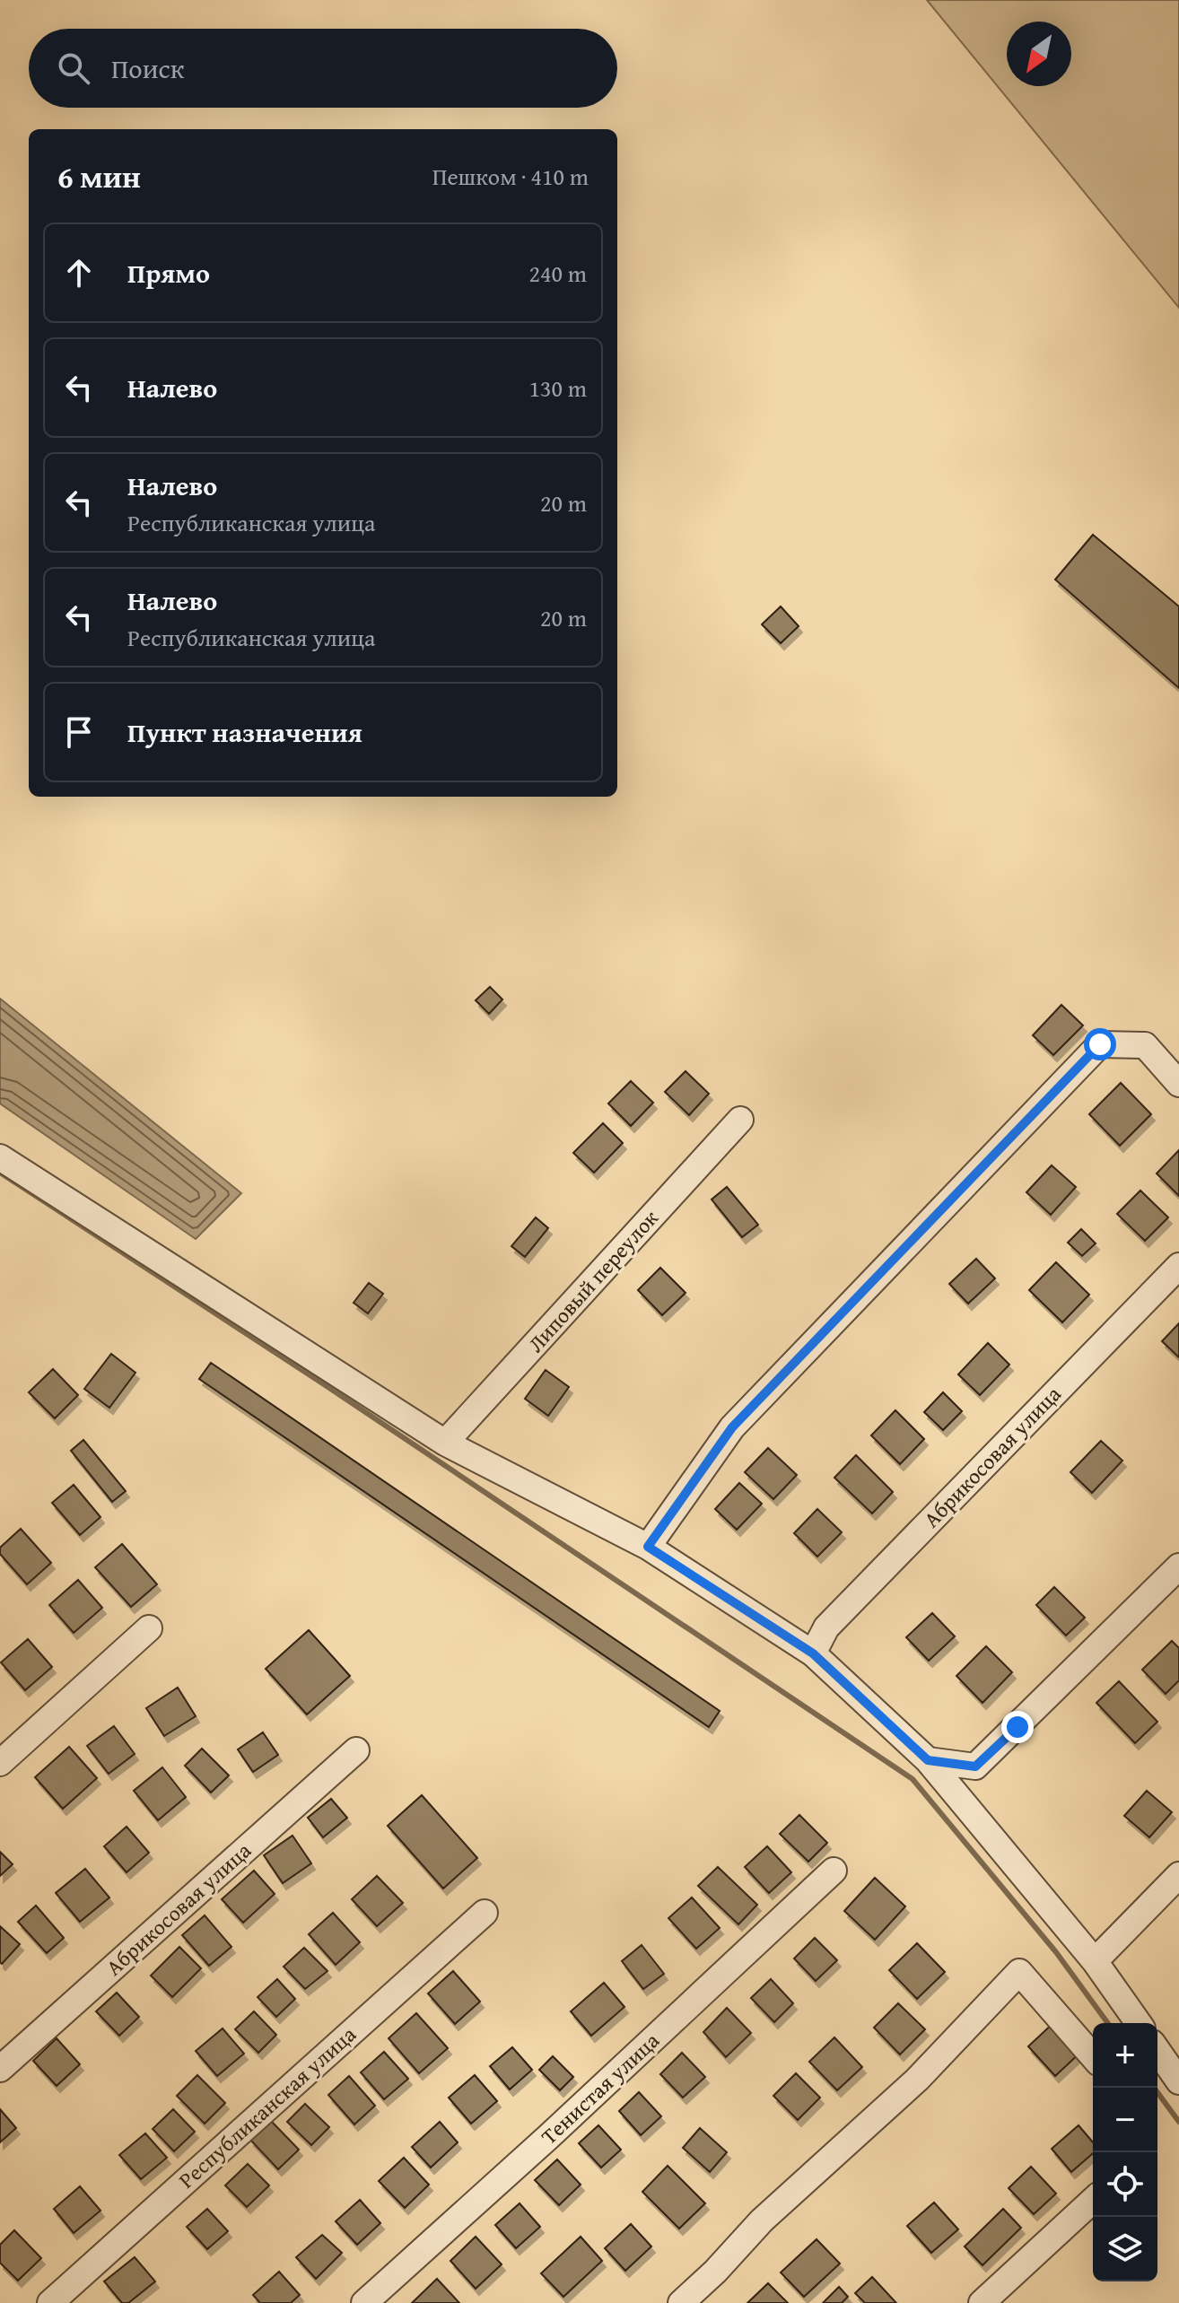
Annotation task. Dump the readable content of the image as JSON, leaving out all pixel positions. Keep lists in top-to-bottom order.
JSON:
{
  "streets": {
    "street": [
      "Липовый переулок",
      "Абрикосовая улица",
      "Тенистая улица",
      "Республиканская улица"
    ]
  },
  "north": "bottom left",
  "page": {
    "search": "Поиск",
    "heading": ["6 мин", "Пешком · 410 m"],
    "list": [
      ["Прямо", "240 m"],
      ["Налево", "130 m"],
      ["Налево", "Республиканская улица", "20 m"],
      ["Налево", "Республиканская улица", "20 m"],
      "Пункт назначения"
    ],
    "map_buttons": ["+", "−"]
  }
}
